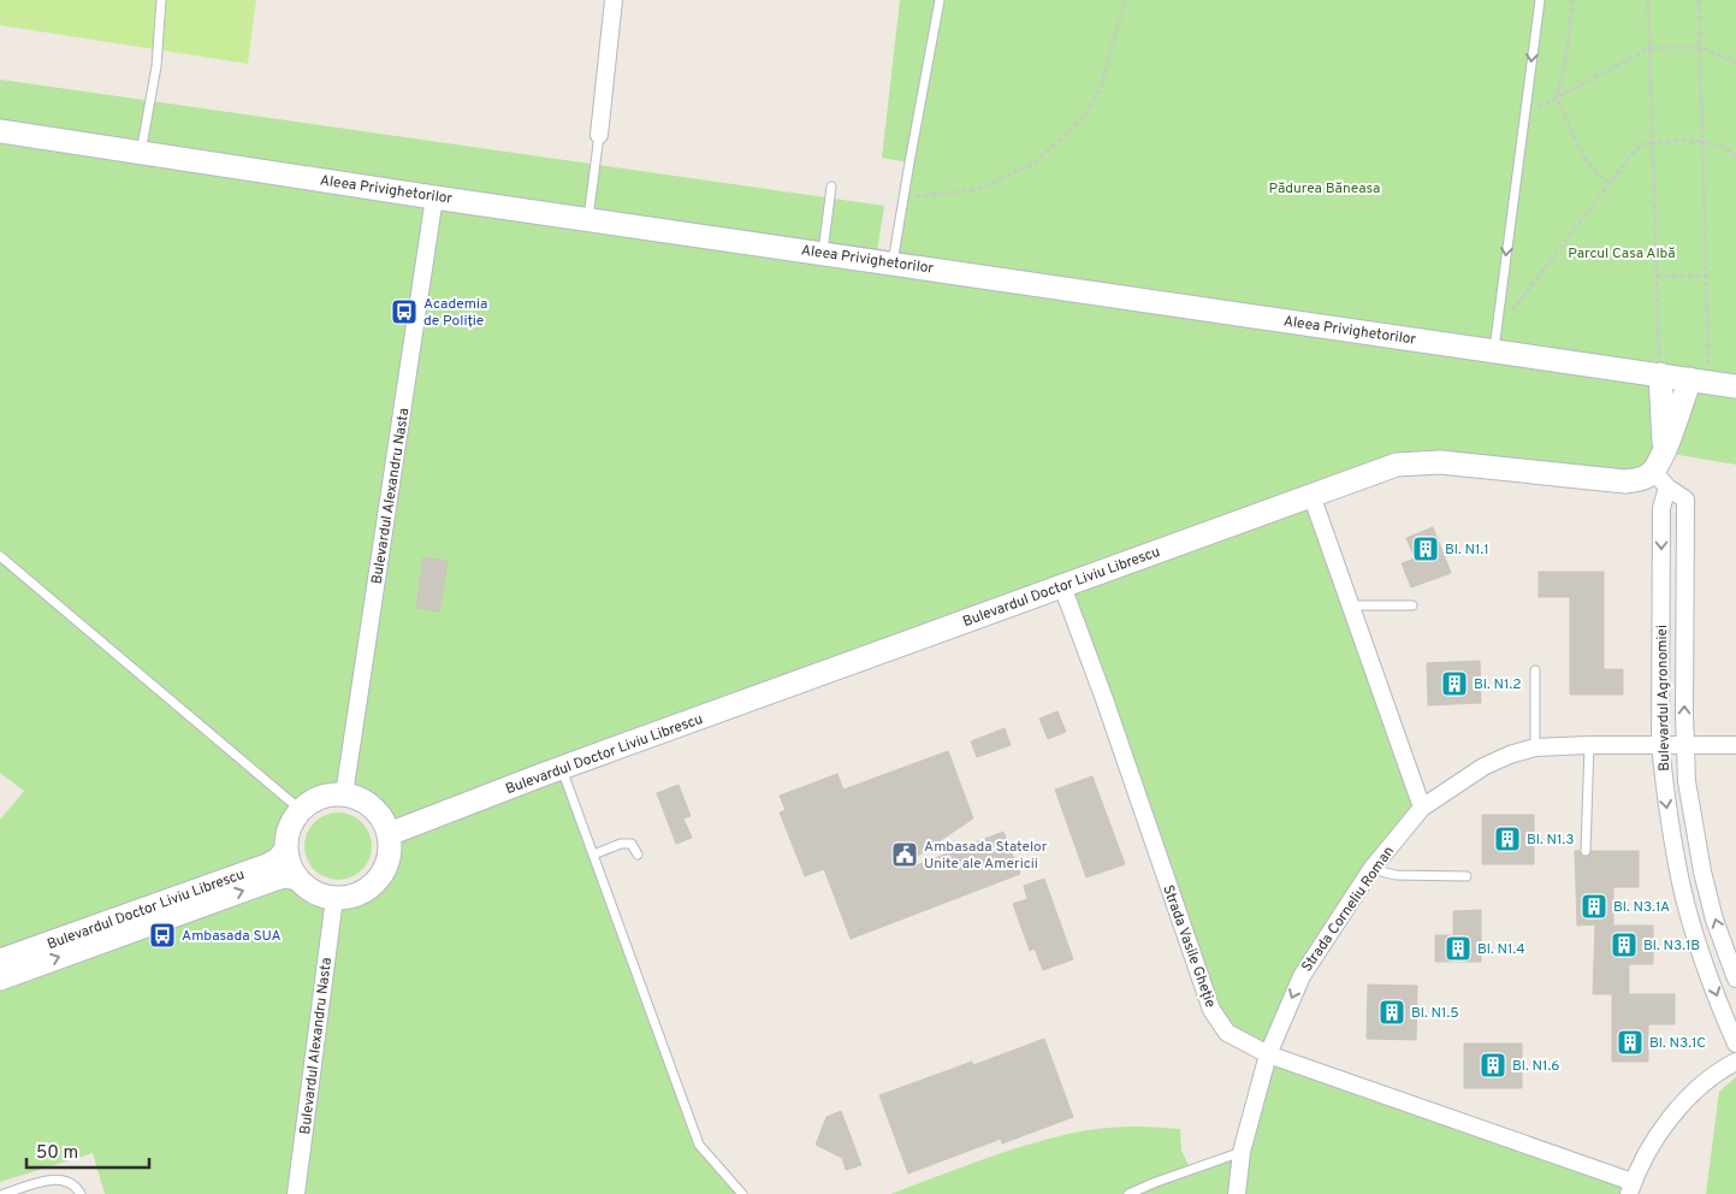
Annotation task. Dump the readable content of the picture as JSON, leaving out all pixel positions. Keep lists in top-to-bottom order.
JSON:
{
  "streets": {
    "street": [
      "Aleea Privighetorilor",
      "Bulevardul Alexandru Nasta",
      "Bulevardul Doctor Liviu Librescu",
      "Bulevardul Agronomiei",
      "Strada Corneliu Roman",
      "Strada Vasile Gheție"
    ]
  },
  "crossings": [
    ["Aleea Privighetorilor", "Bulevardul Alexandru Nasta"],
    ["Bulevardul Alexandru Nasta", "Bulevardul Doctor Liviu Librescu"],
    ["Bulevardul Doctor Liviu Librescu", "Bulevardul Agronomiei"],
    ["Bulevardul Doctor Liviu Librescu", "Strada Vasile Gheție"],
    ["Bulevardul Agronomiei", "Strada Corneliu Roman"],
    ["Strada Corneliu Roman", "Strada Vasile Gheție"]
  ],
  "parks": ["Pădurea Băneasa", "Parcul Casa Albă"],
  "places": {
    "bus stop": ["Academia de Poliție", "Ambasada SUA"],
    "building": [
      "Bl. N1.1",
      "Bl. N1.2",
      "Bl. N1.3",
      "Bl. N3.1A",
      "Bl. N3.1B",
      "Bl. N1.4",
      "Bl. N1.5",
      "Bl. N3.1C",
      "Bl. N1.6"
    ],
    "public building": ["Ambasada Statelor Unite ale Americii"]
  },
  "scale_bar": "50 m"
}
